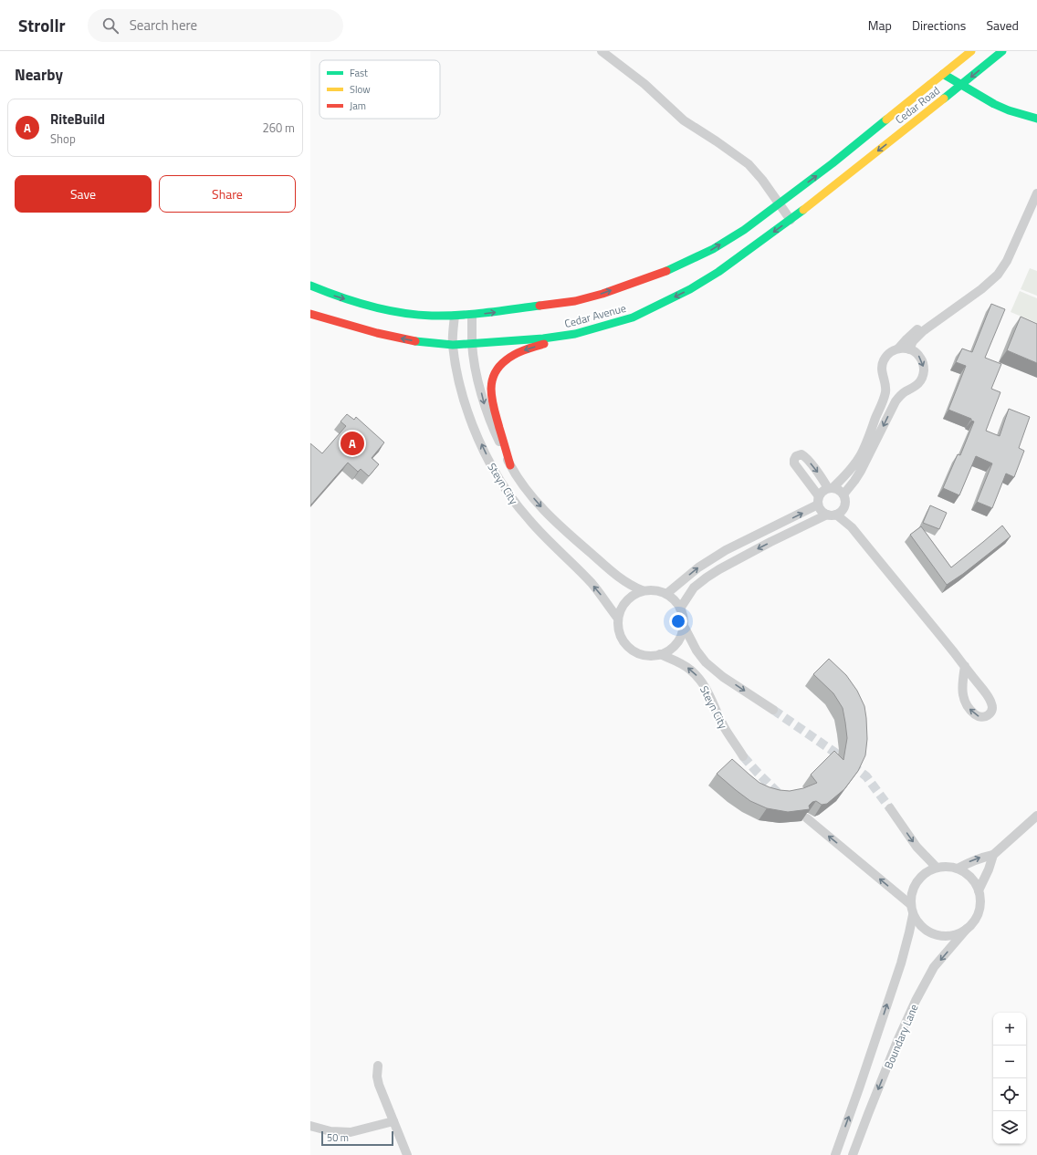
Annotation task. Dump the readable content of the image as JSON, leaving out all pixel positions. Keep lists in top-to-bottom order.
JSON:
{
  "streets": {
    "main road": ["Cedar Road", "Cedar Avenue"],
    "street": ["Steyn City", "Boundary Lane"]
  },
  "crossings": [
    ["Cedar Road", "Cedar Avenue"],
    ["Cedar Avenue", "Steyn City"]
  ],
  "legend": ["Fast", "Slow", "Jam"],
  "scale_bar": "50 m",
  "page": {
    "header": "Strollr",
    "search": "Search here",
    "nav": ["Map", "Directions", "Saved"],
    "heading": "Nearby",
    "list": [
      {
        "mark": "A",
        "name": "RiteBuild",
        "note": "Shop",
        "value": "260 m"
      }
    ],
    "buttons": ["Save", "Share"],
    "pins": "A",
    "map_buttons": ["+", "−"],
    "scale": "50 m"
  }
}
